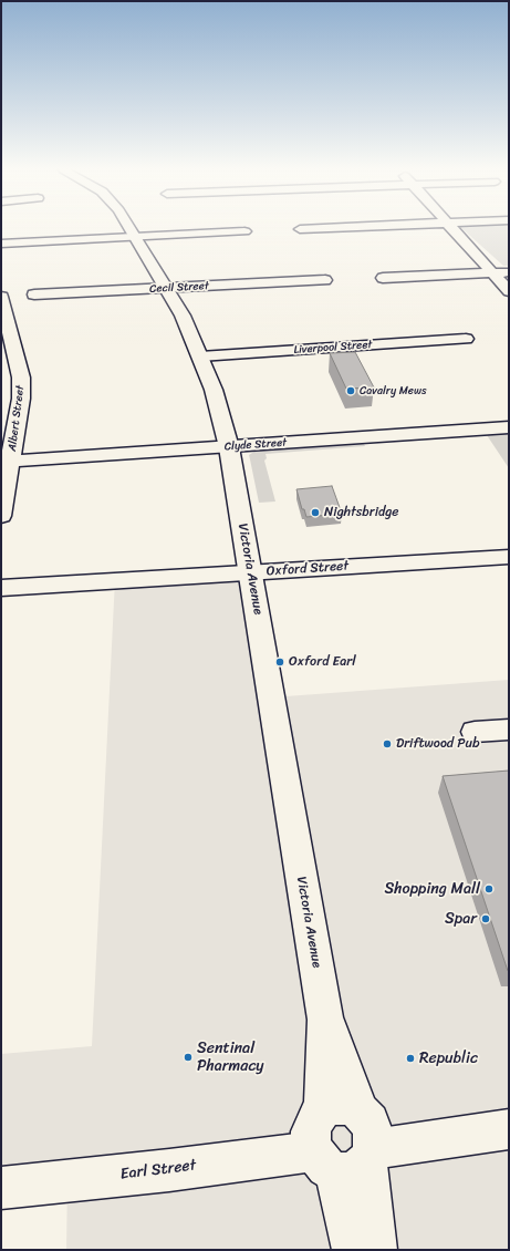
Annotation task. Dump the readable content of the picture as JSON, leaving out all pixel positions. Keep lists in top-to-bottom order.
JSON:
{
  "streets": {
    "street": [
      "Cecil Street",
      "Liverpool Street",
      "Albert Street",
      "Clyde Street",
      "Victoria Avenue",
      "Oxford Street",
      "Earl Street"
    ]
  },
  "crossings": [
    ["Cecil Street", "Victoria Avenue"],
    ["Liverpool Street", "Victoria Avenue"],
    ["Albert Street", "Clyde Street"],
    ["Clyde Street", "Victoria Avenue"],
    ["Victoria Avenue", "Oxford Street"],
    ["Victoria Avenue", "Earl Street"]
  ],
  "places": [
    "Cavalry Mews",
    "Nightsbridge",
    "Oxford Earl",
    "Driftwood Pub",
    "Shopping Mall",
    "Spar",
    "Sentinal Pharmacy",
    "Republic"
  ]
}
